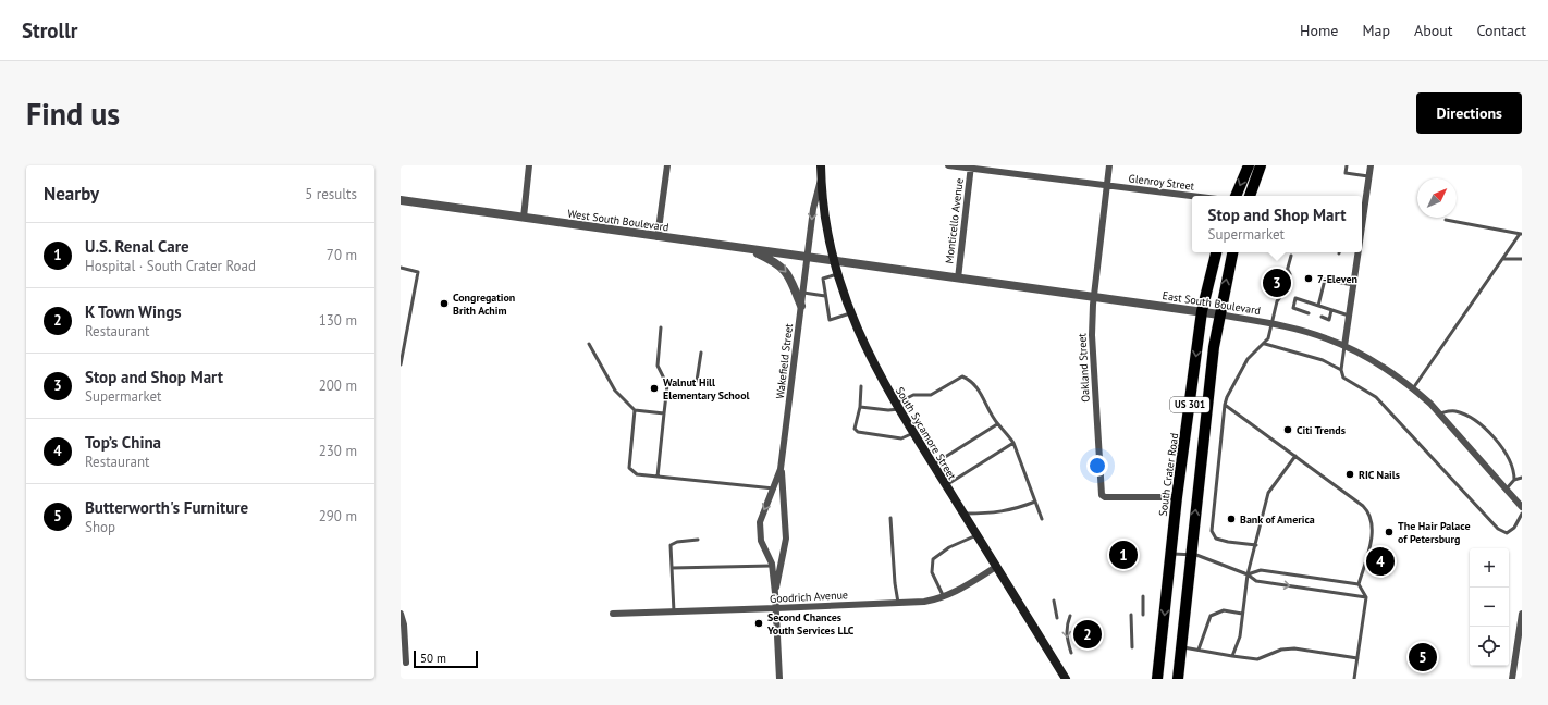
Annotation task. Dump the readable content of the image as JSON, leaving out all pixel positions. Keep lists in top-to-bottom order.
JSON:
{
  "streets": {
    "main road": ["US 301", "South Sycamore Street", "South Crater Road"],
    "street": [
      "Glenroy Street",
      "West South Boulevard",
      "Monticello Avenue",
      "East South Boulevard",
      "Wakefield Street",
      "Oakland Street",
      "Goodrich Avenue"
    ]
  },
  "crossings": [
    ["Glenroy Street", "Monticello Avenue"],
    ["Glenroy Street", "Oakland Street"],
    ["West South Boulevard", "East South Boulevard"],
    ["West South Boulevard", "Wakefield Street"],
    ["West South Boulevard", "South Sycamore Street"],
    ["Monticello Avenue", "East South Boulevard"],
    ["East South Boulevard", "Oakland Street"],
    ["East South Boulevard", "US 301"],
    ["East South Boulevard", "South Sycamore Street"],
    ["East South Boulevard", "South Crater Road"],
    ["Wakefield Street", "South Sycamore Street"],
    ["Wakefield Street", "Goodrich Avenue"],
    ["Oakland Street", "South Crater Road"],
    ["South Sycamore Street", "Goodrich Avenue"]
  ],
  "places": [
    "7-Eleven",
    "Congregation Brith Achim",
    "Walnut Hill Elementary School",
    "Citi Trends",
    "RIC Nails",
    "Bank of America",
    "The Hair Palace of Petersburg",
    "Second Chances Youth Services LLC"
  ],
  "scale_bar": "50 m",
  "north": "top right",
  "page": {
    "header": "Strollr",
    "nav": [
      "Home",
      "Map",
      "About",
      "Contact"
    ],
    "buttons": "Directions",
    "title": "Find us",
    "heading": ["Nearby", "5 results"],
    "popup": ["Stop and Shop Mart", "Supermarket"],
    "list": [
      {
        "mark": "1",
        "name": "U.S. Renal Care",
        "note": "Hospital · South Crater Road",
        "value": "70 m"
      },
      {
        "mark": "2",
        "name": "K Town Wings",
        "note": "Restaurant",
        "value": "130 m"
      },
      {
        "mark": "3",
        "name": "Stop and Shop Mart",
        "note": "Supermarket",
        "value": "200 m"
      },
      {
        "mark": "4",
        "name": "Top’s China",
        "note": "Restaurant",
        "value": "230 m"
      },
      {
        "mark": "5",
        "name": "Butterworth's Furniture",
        "note": "Shop",
        "value": "290 m"
      }
    ],
    "pins": [
      "3",
      "1",
      "4",
      "2",
      "5"
    ],
    "map_buttons": ["+", "−"],
    "scale": "50 m"
  }
}
